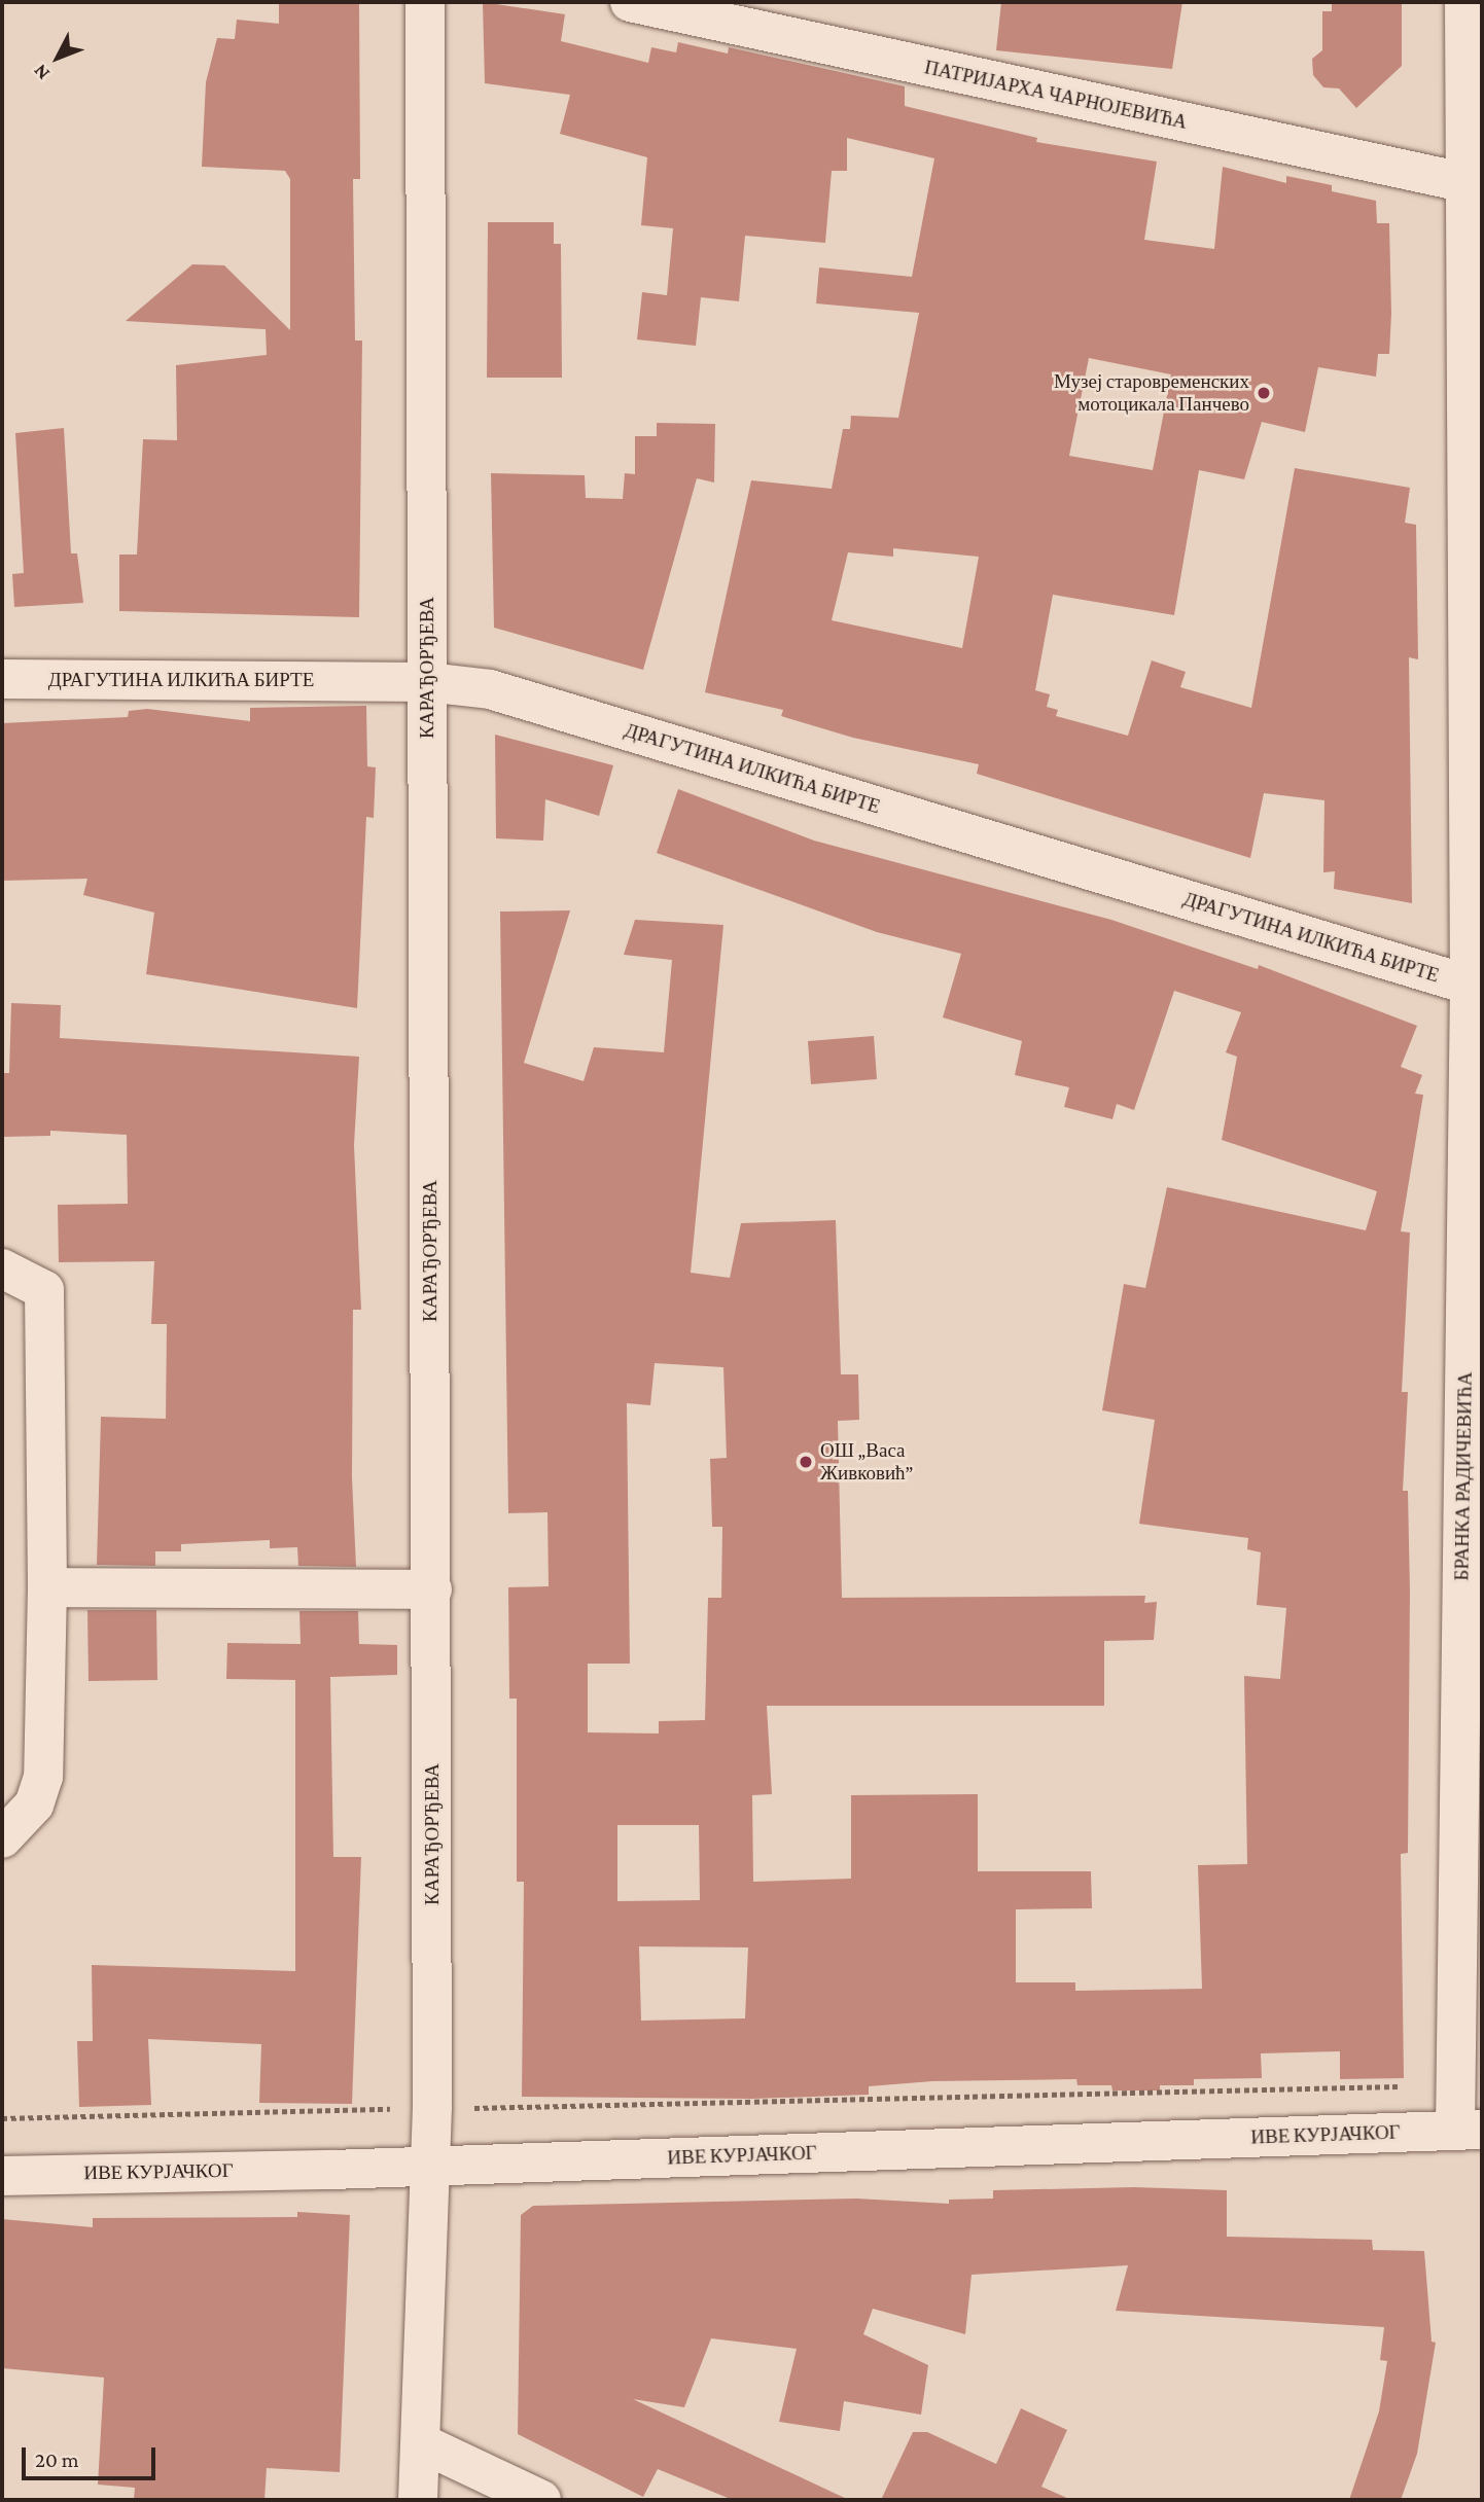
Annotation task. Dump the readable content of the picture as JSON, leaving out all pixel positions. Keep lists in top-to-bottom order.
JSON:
{
  "streets": {
    "street": [
      "ПАТРИЈАРХА ЧАРНОЈЕВИЋА",
      "КАРАЂОРЂЕВА",
      "ДРАГУТИНА ИЛКИЋА БИРТЕ",
      "БРАНКА РАДИЧЕВИЋА",
      "ИВЕ КУРЈАЧКОГ"
    ]
  },
  "crossings": [
    ["ПАТРИЈАРХА ЧАРНОЈЕВИЋА", "БРАНКА РАДИЧЕВИЋА"],
    ["КАРАЂОРЂЕВА", "ДРАГУТИНА ИЛКИЋА БИРТЕ"],
    ["КАРАЂОРЂЕВА", "ИВЕ КУРЈАЧКОГ"],
    ["ДРАГУТИНА ИЛКИЋА БИРТЕ", "БРАНКА РАДИЧЕВИЋА"],
    ["БРАНКА РАДИЧЕВИЋА", "ИВЕ КУРЈАЧКОГ"]
  ],
  "places": ["Музеј старовременских мотоцикала Панчево", "ОШ „Васа Живковић”"],
  "scale_bar": "20 m",
  "north": "bottom left"
}
